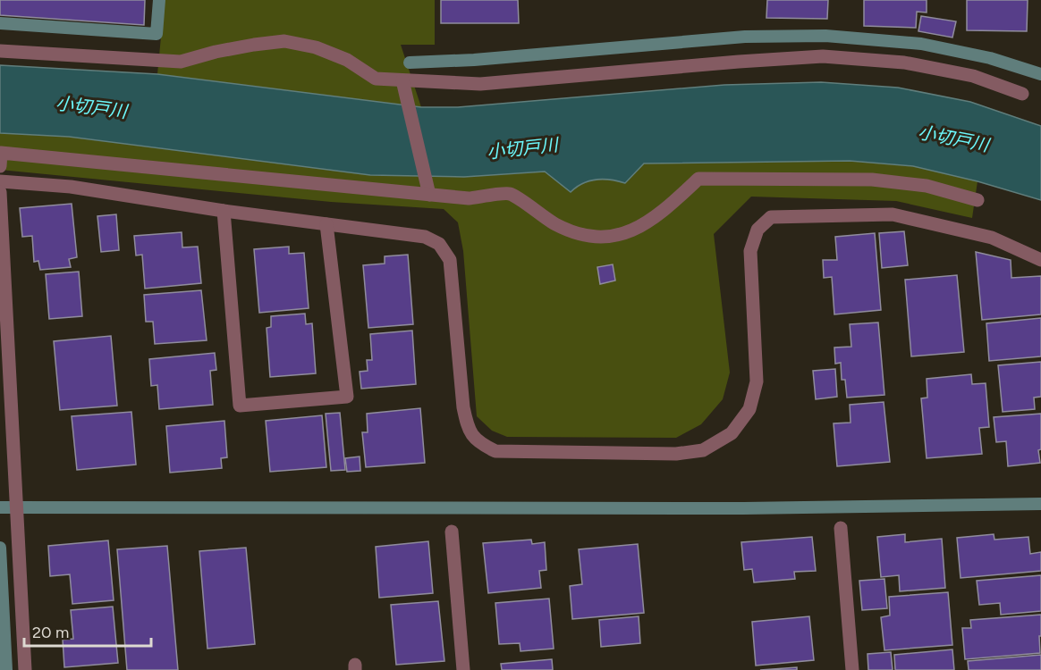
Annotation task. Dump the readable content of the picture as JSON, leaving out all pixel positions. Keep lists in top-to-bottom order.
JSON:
{
  "water": ["小切戸川"],
  "scale_bar": "20 m"
}
